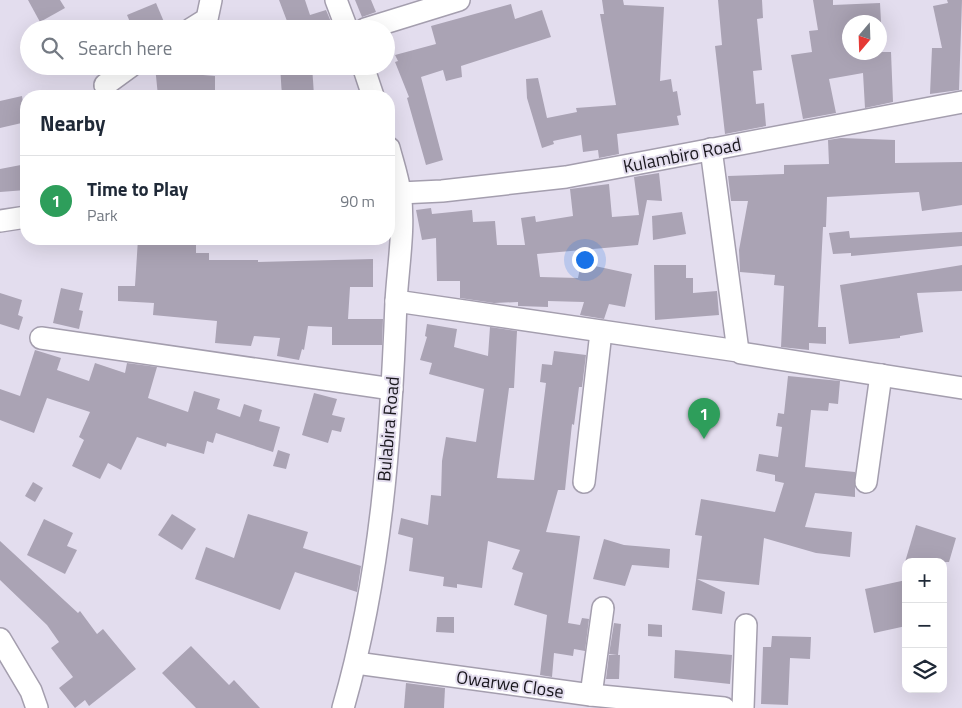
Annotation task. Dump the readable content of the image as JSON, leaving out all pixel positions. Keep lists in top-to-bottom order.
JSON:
{
  "streets": {
    "street": ["Kulambiro Road", "Bulabira Road", "Owarwe Close"]
  },
  "crossings": [
    ["Kulambiro Road", "Bulabira Road"],
    ["Bulabira Road", "Owarwe Close"]
  ],
  "north": "bottom",
  "page": {
    "search": "Search here",
    "heading": "Nearby",
    "list": [
      {
        "mark": "1",
        "name": "Time to Play",
        "note": "Park",
        "value": "90 m"
      }
    ],
    "pins": "1",
    "map_buttons": ["+", "−"]
  }
}
